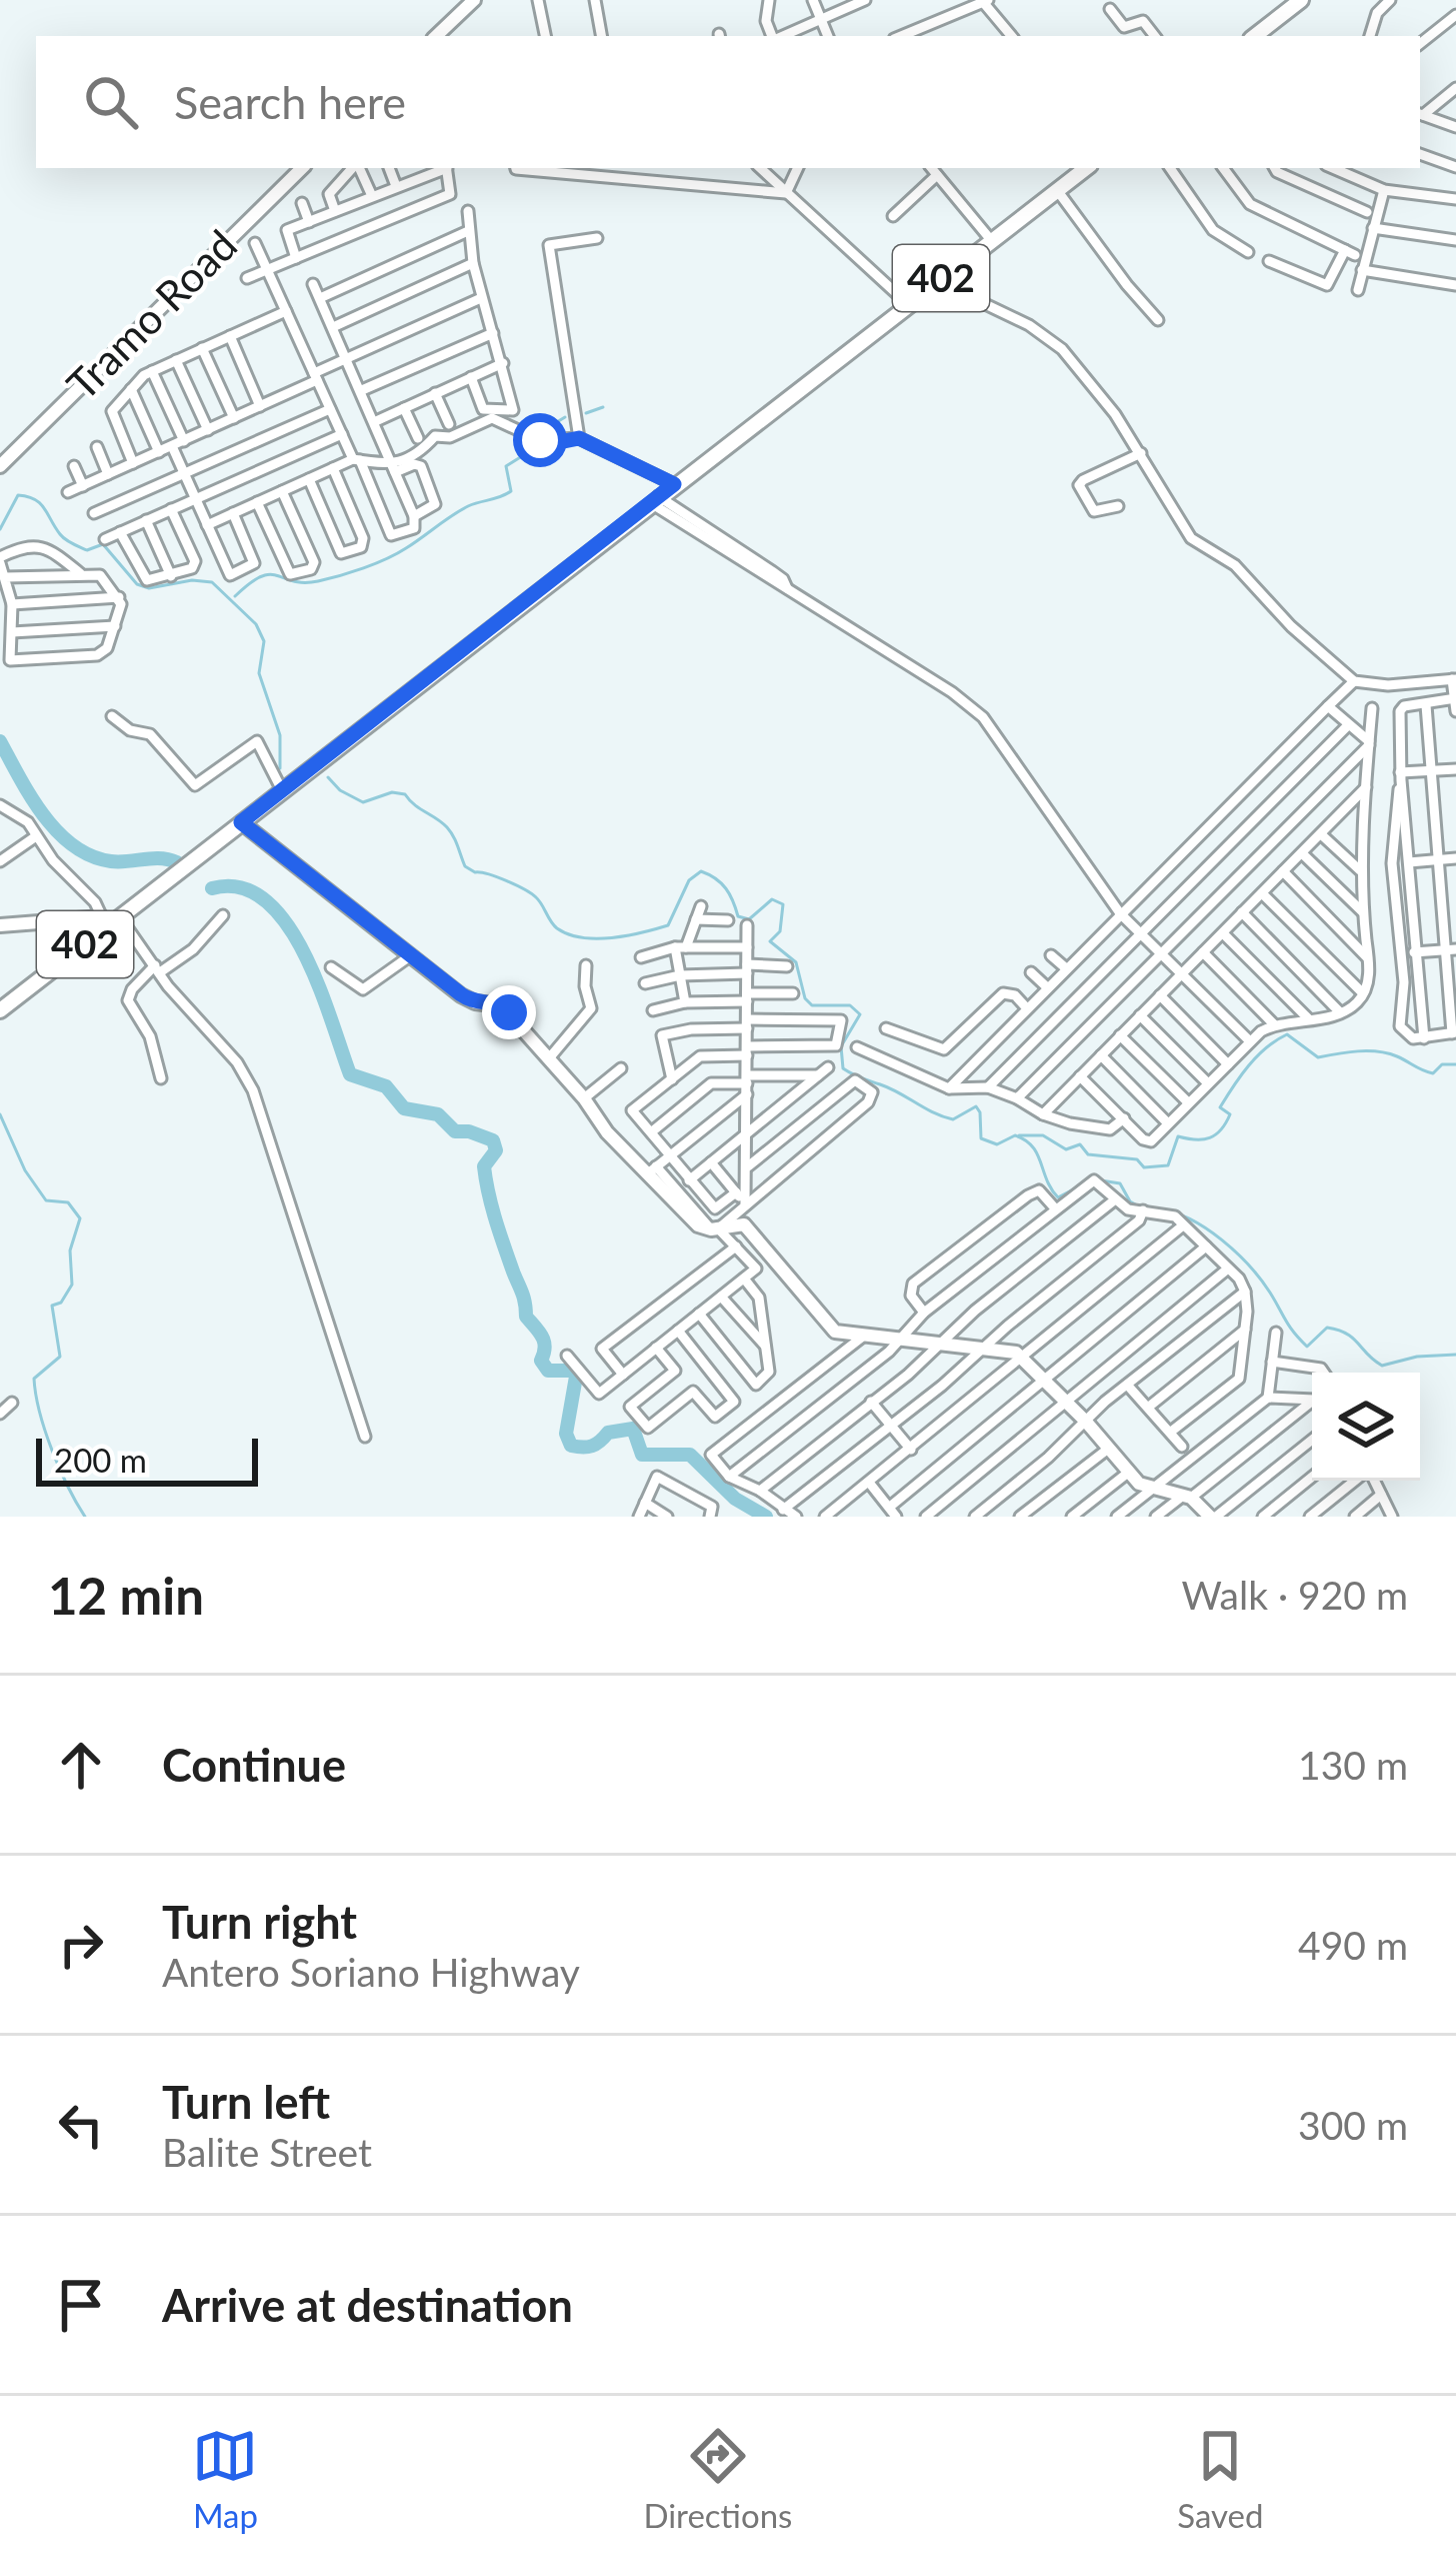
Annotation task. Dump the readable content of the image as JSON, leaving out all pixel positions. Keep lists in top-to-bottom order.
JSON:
{
  "streets": {
    "main road": ["402"],
    "street": ["Tramo Road"]
  },
  "scale_bar": "200 m",
  "page": {
    "search": "Search here",
    "scale": "200 m",
    "heading": ["12 min", "Walk · 920 m"],
    "list": [
      ["Continue", "130 m"],
      ["Turn right", "Antero Soriano Highway", "490 m"],
      ["Turn left", "Balite Street", "300 m"],
      "Arrive at destination"
    ],
    "nav": ["Map", "Directions", "Saved"]
  }
}
